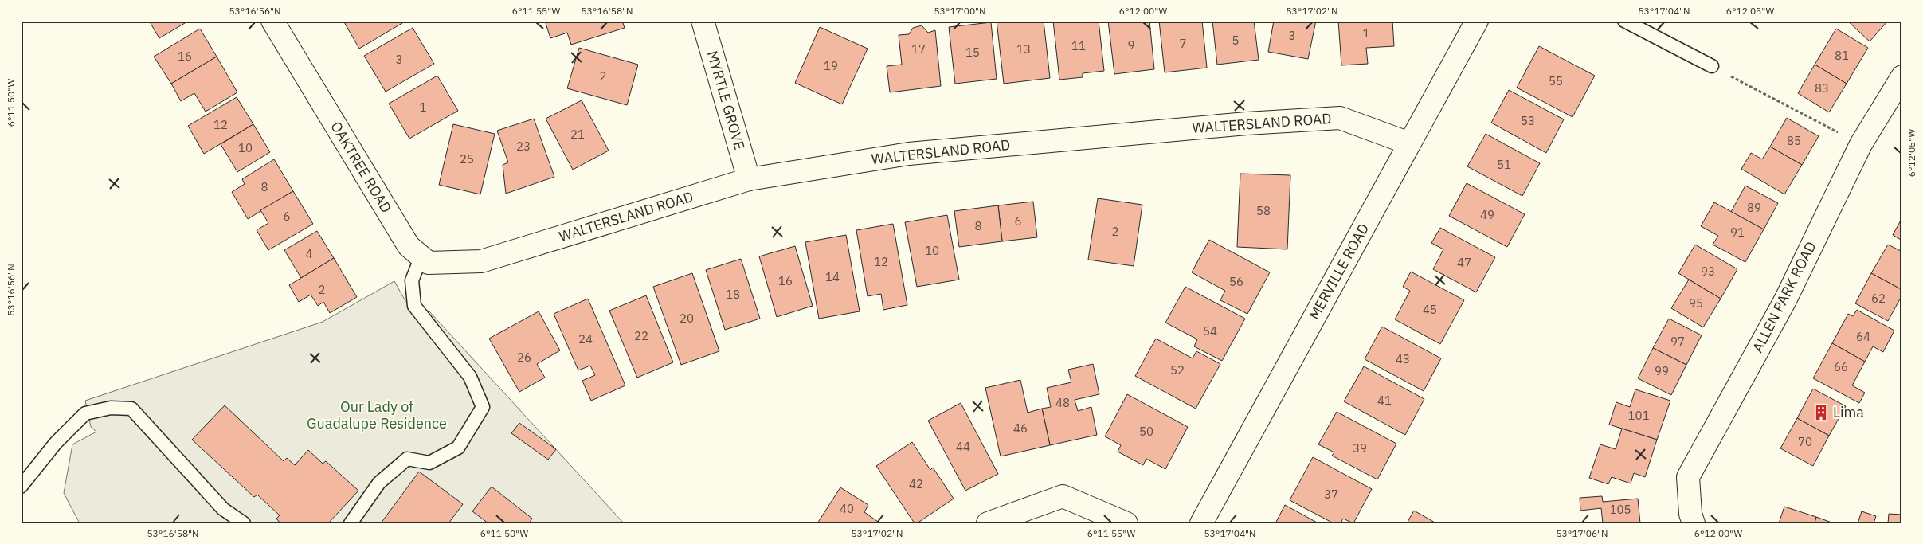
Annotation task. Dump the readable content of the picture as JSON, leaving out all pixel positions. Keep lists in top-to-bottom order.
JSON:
{
  "streets": {
    "street": [
      "MYRTLE GROVE",
      "WALTERSLAND ROAD",
      "OAKTREE ROAD",
      "MERVILLE ROAD",
      "ALLEN PARK ROAD"
    ]
  },
  "crossings": [
    ["MYRTLE GROVE", "WALTERSLAND ROAD"],
    ["WALTERSLAND ROAD", "OAKTREE ROAD"],
    ["WALTERSLAND ROAD", "MERVILLE ROAD"]
  ],
  "parks": ["Our Lady of Guadalupe Residence"],
  "places": {
    "building": ["Lima"]
  },
  "house_numbers": [
    "1",
    "3",
    "5",
    "7",
    "9",
    "11",
    "17",
    "13",
    "15",
    "81",
    "16",
    "3",
    "19",
    "2",
    "55",
    "83",
    "1",
    "53",
    "12",
    "21",
    "85",
    "23",
    "10",
    "25",
    "51",
    "8",
    "89",
    "58",
    "49",
    "6",
    "6",
    "8",
    "2",
    "91",
    "10",
    "4",
    "12",
    "47",
    "93",
    "14",
    "16",
    "56",
    "2",
    "18",
    "62",
    "95",
    "45",
    "20",
    "54",
    "22",
    "64",
    "24",
    "97",
    "26",
    "43",
    "66",
    "52",
    "99",
    "41",
    "48",
    "101",
    "46",
    "50",
    "70",
    "44",
    "39",
    "42",
    "37",
    "40",
    "105"
  ],
  "coordinates": [
    "53°16'56\"N",
    "6°11'55\"W",
    "53°16'58\"N",
    "53°17'00\"N",
    "6°12'00\"W",
    "53°17'02\"N",
    "53°17'04\"N",
    "6°12'05\"W",
    "6°11'50\"W",
    "53°17'06\"N"
  ]
}
